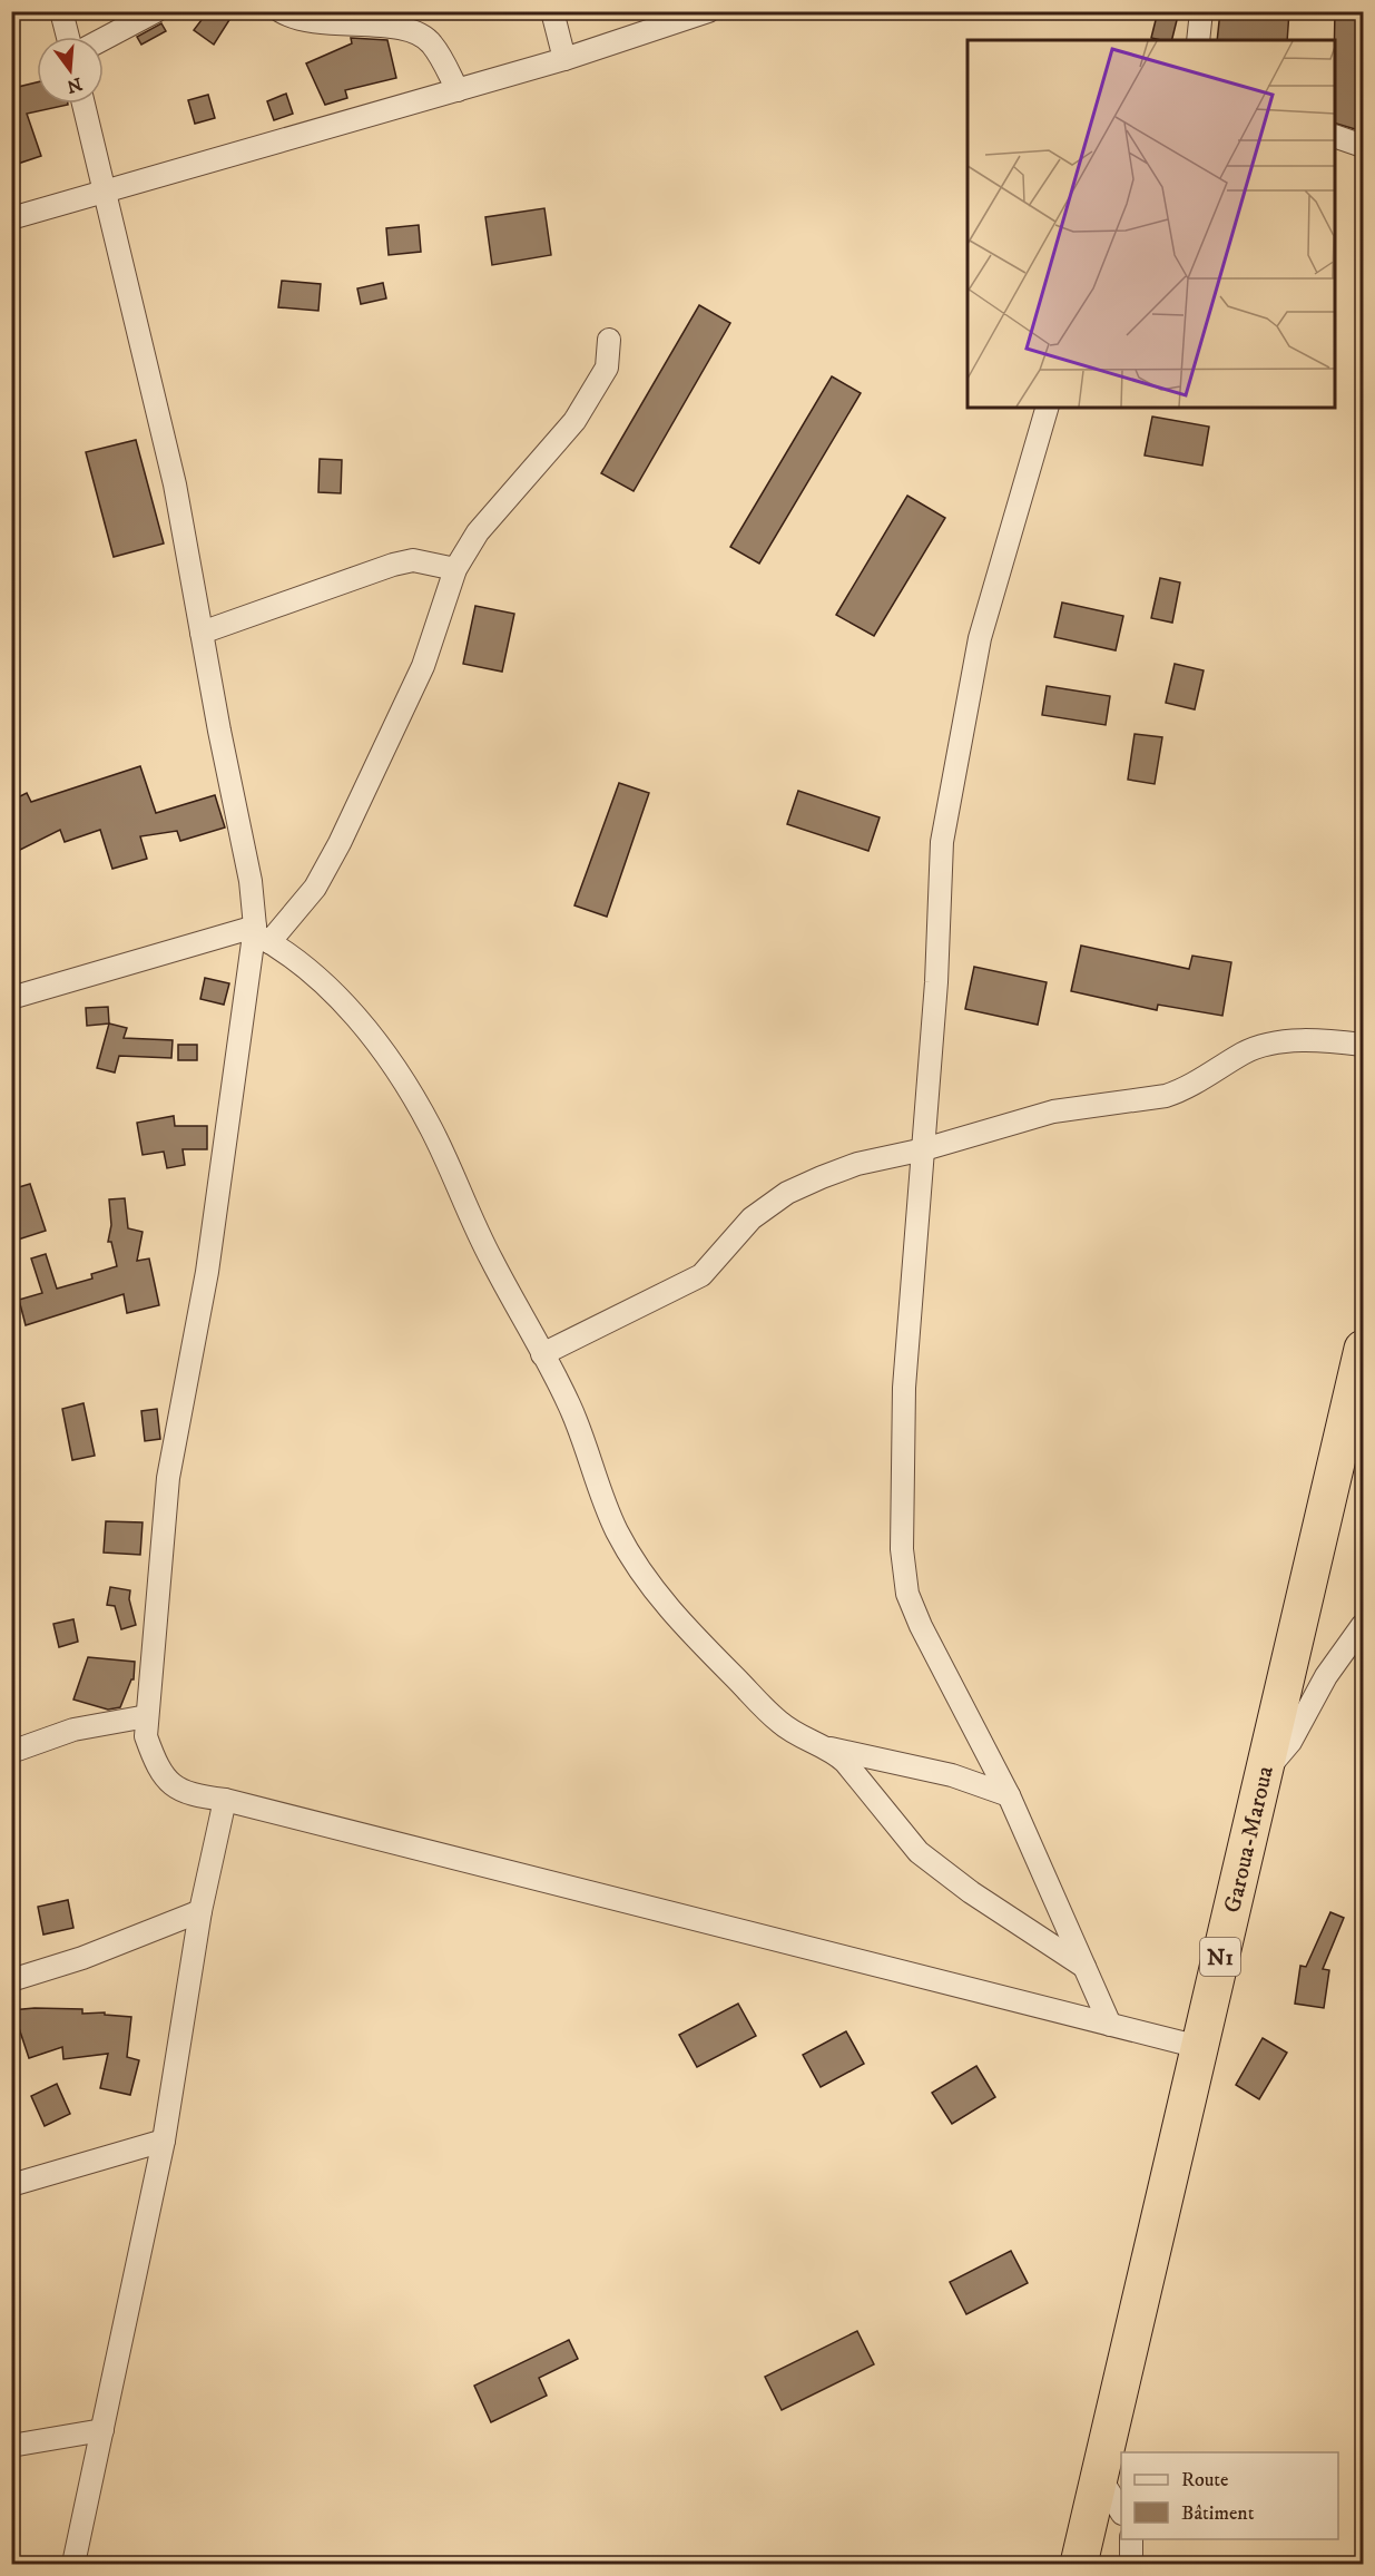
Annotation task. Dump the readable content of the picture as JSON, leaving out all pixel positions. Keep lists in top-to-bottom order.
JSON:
{
  "streets": {
    "highway": ["Garoua-Maroua", "N1"]
  },
  "legend": ["Route", "Bâtiment"],
  "north": "bottom"
}
